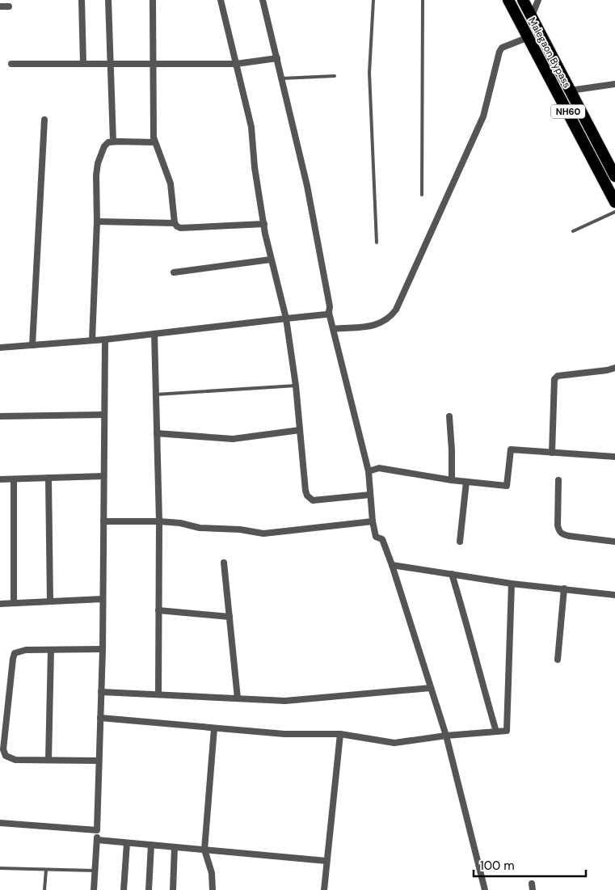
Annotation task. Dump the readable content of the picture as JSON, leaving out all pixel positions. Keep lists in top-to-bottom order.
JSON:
{
  "streets": {
    "highway": ["Malegaon Bypass", "NH60"]
  },
  "scale_bar": "100 m"
}
